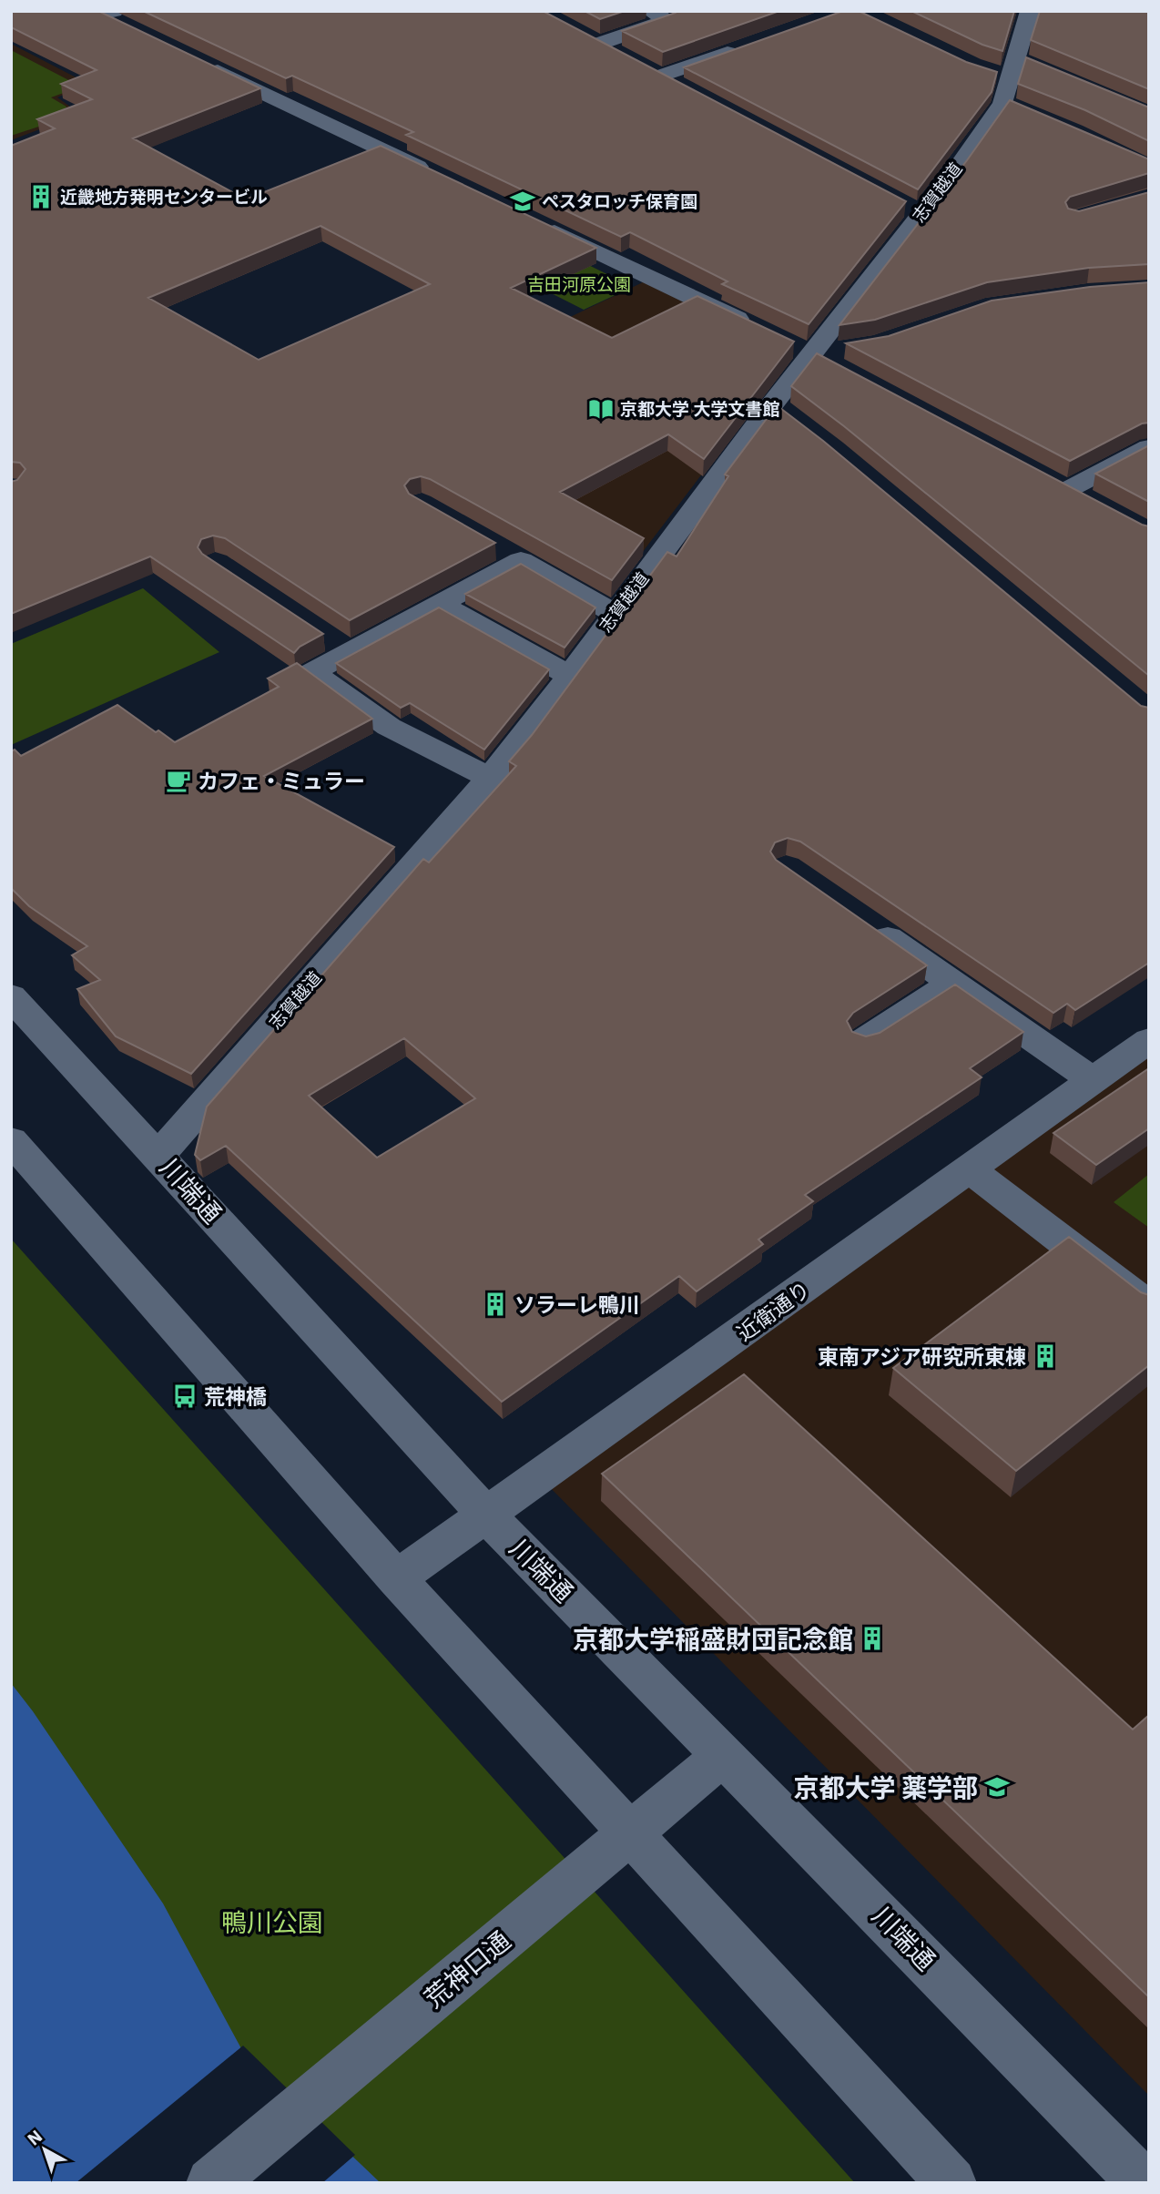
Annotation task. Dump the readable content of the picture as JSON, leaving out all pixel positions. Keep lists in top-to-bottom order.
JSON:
{
  "streets": {
    "street": [
      "志賀越道",
      "川端通",
      "近衛通り",
      "荒神口通"
    ]
  },
  "crossings": [
    ["志賀越道", "川端通"],
    ["川端通", "近衛通り"],
    ["川端通", "荒神口通"]
  ],
  "parks": ["吉田河原公園", "鴨川公園"],
  "places": {
    "building": [
      "近畿地方発明センタービル",
      "ソラーレ鴨川",
      "東南アジア研究所東棟",
      "京都大学稲盛財団記念館"
    ],
    "school or university": ["ペスタロッチ保育園", "京都大学 薬学部"],
    "library": ["京都大学 大学文書館"],
    "cafe": ["カフェ・ミュラー"],
    "bus stop": ["荒神橋"]
  },
  "north": "top left"
}
